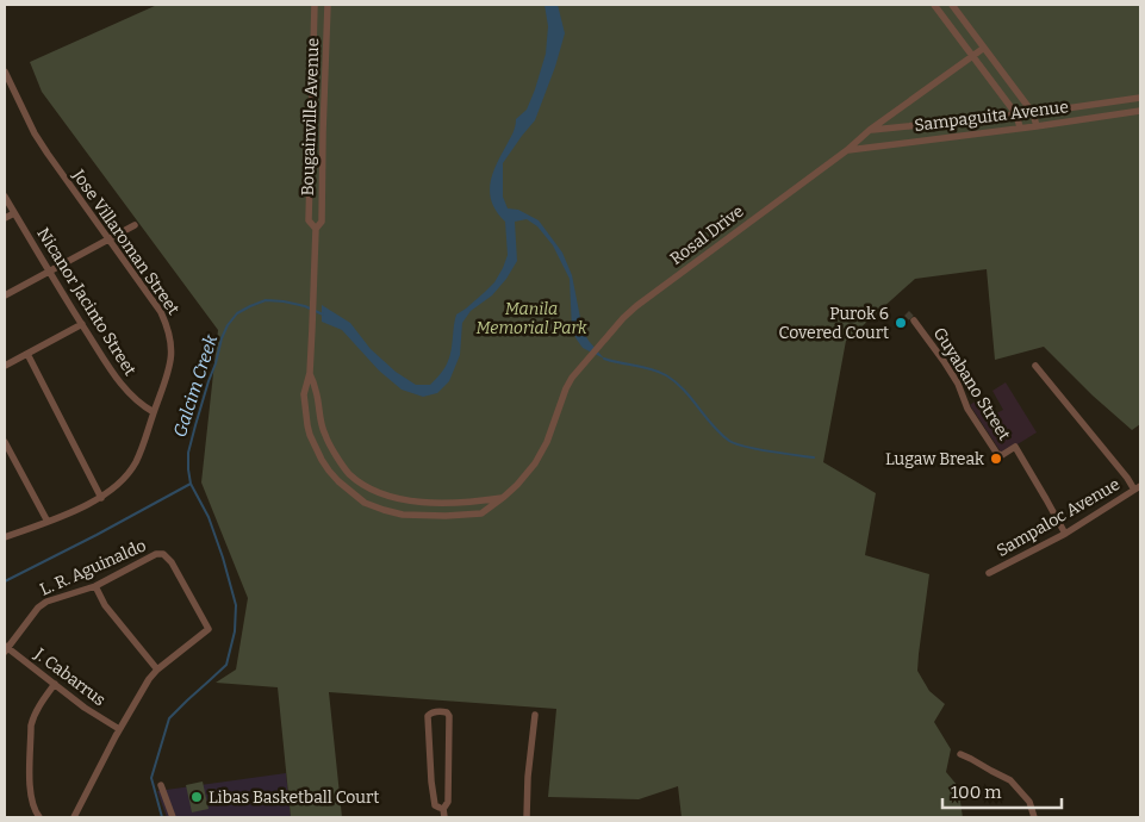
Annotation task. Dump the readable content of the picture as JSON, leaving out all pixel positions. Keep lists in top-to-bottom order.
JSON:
{
  "streets": {
    "street": [
      "Sampaguita Avenue",
      "Bougainville Avenue",
      "Rosal Drive",
      "Jose Villaroman Street",
      "Nicanor Jacinto Street",
      "Guyabano Street",
      "Sampaloc Avenue",
      "L. R. Aguinaldo",
      "J. Cabarrus"
    ]
  },
  "crossings": [
    ["Sampaguita Avenue", "Rosal Drive"],
    ["Bougainville Avenue", "Rosal Drive"],
    ["Jose Villaroman Street", "Nicanor Jacinto Street"],
    ["Guyabano Street", "Sampaloc Avenue"],
    ["L. R. Aguinaldo", "J. Cabarrus"]
  ],
  "water": ["Galcim Creek"],
  "parks": ["Manila Memorial Park"],
  "places": ["Purok 6 Covered Court", "Lugaw Break", "Libas Basketball Court"],
  "scale_bar": "100 m"
}
